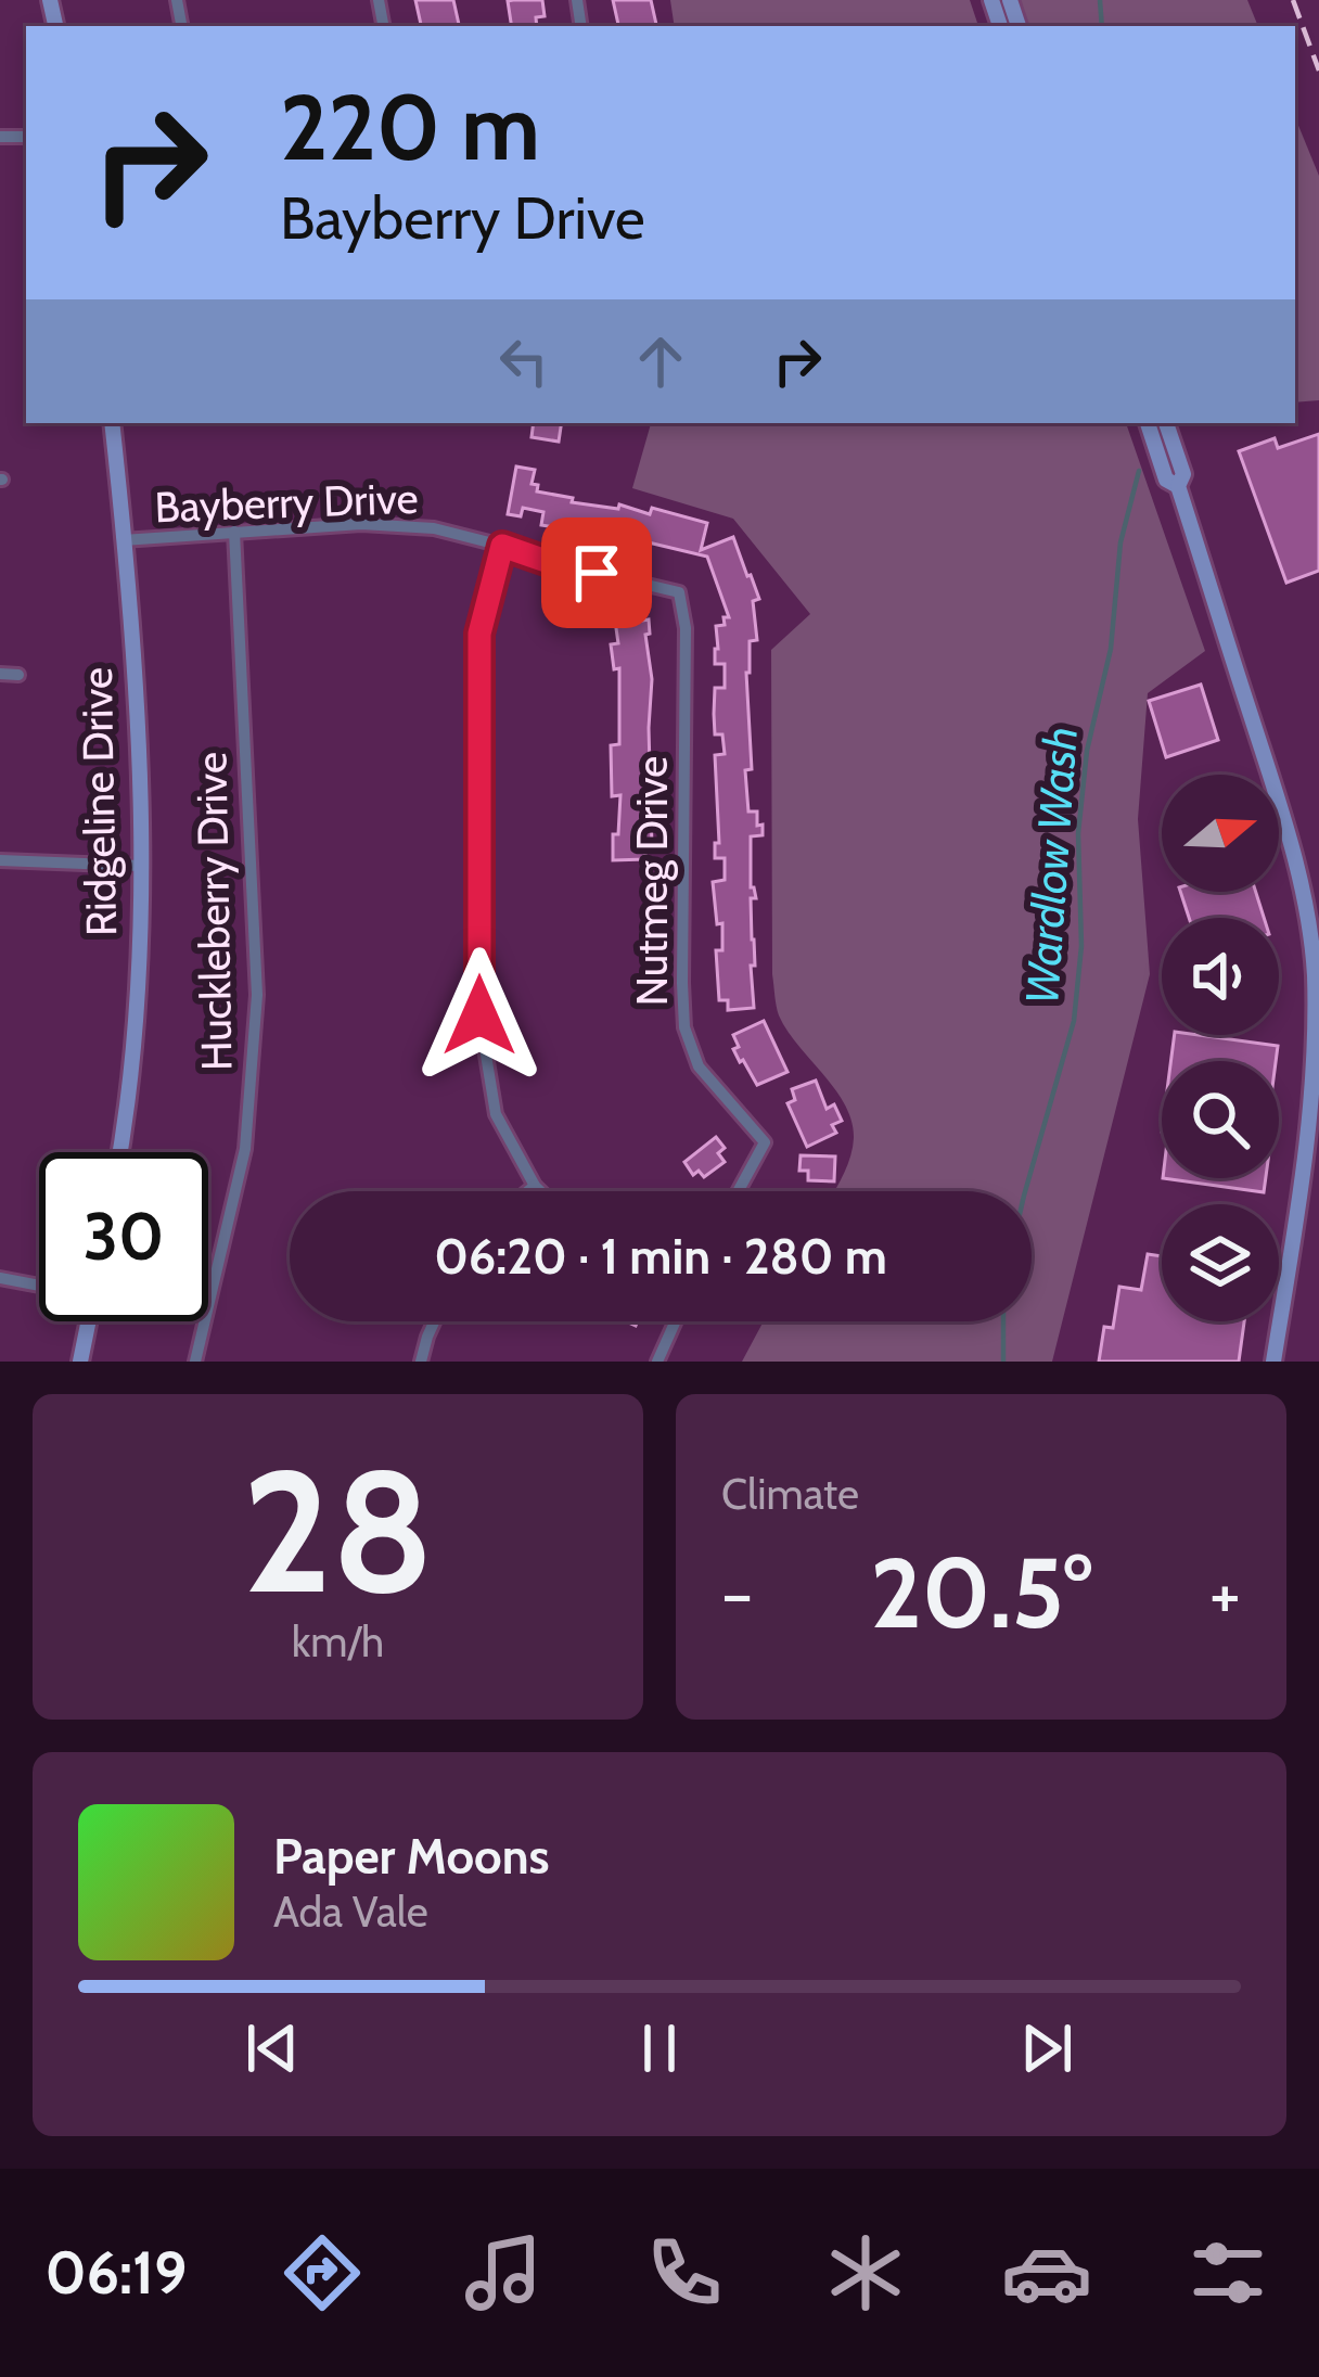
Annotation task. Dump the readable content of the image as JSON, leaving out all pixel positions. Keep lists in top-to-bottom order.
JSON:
{
  "streets": {
    "street": [
      "Bayberry Drive",
      "Ridgeline Drive",
      "Nutmeg Drive",
      "Huckleberry Drive"
    ]
  },
  "crossings": [
    ["Bayberry Drive", "Ridgeline Drive"],
    ["Bayberry Drive", "Nutmeg Drive"],
    ["Bayberry Drive", "Huckleberry Drive"]
  ],
  "water": ["Wardlow Wash"],
  "north": "right",
  "page": {
    "turn": ["220 m", "Bayberry Drive"],
    "limit": "30",
    "trip": "06:20 · 1 min · 280 m",
    "tile": [
      ["28", "km/h"],
      "Climate"
    ],
    "heat": ["−", "20.5°", "+"],
    "song": ["Paper Moons", "Ada Vale"],
    "tabs": "06:19"
  }
}
